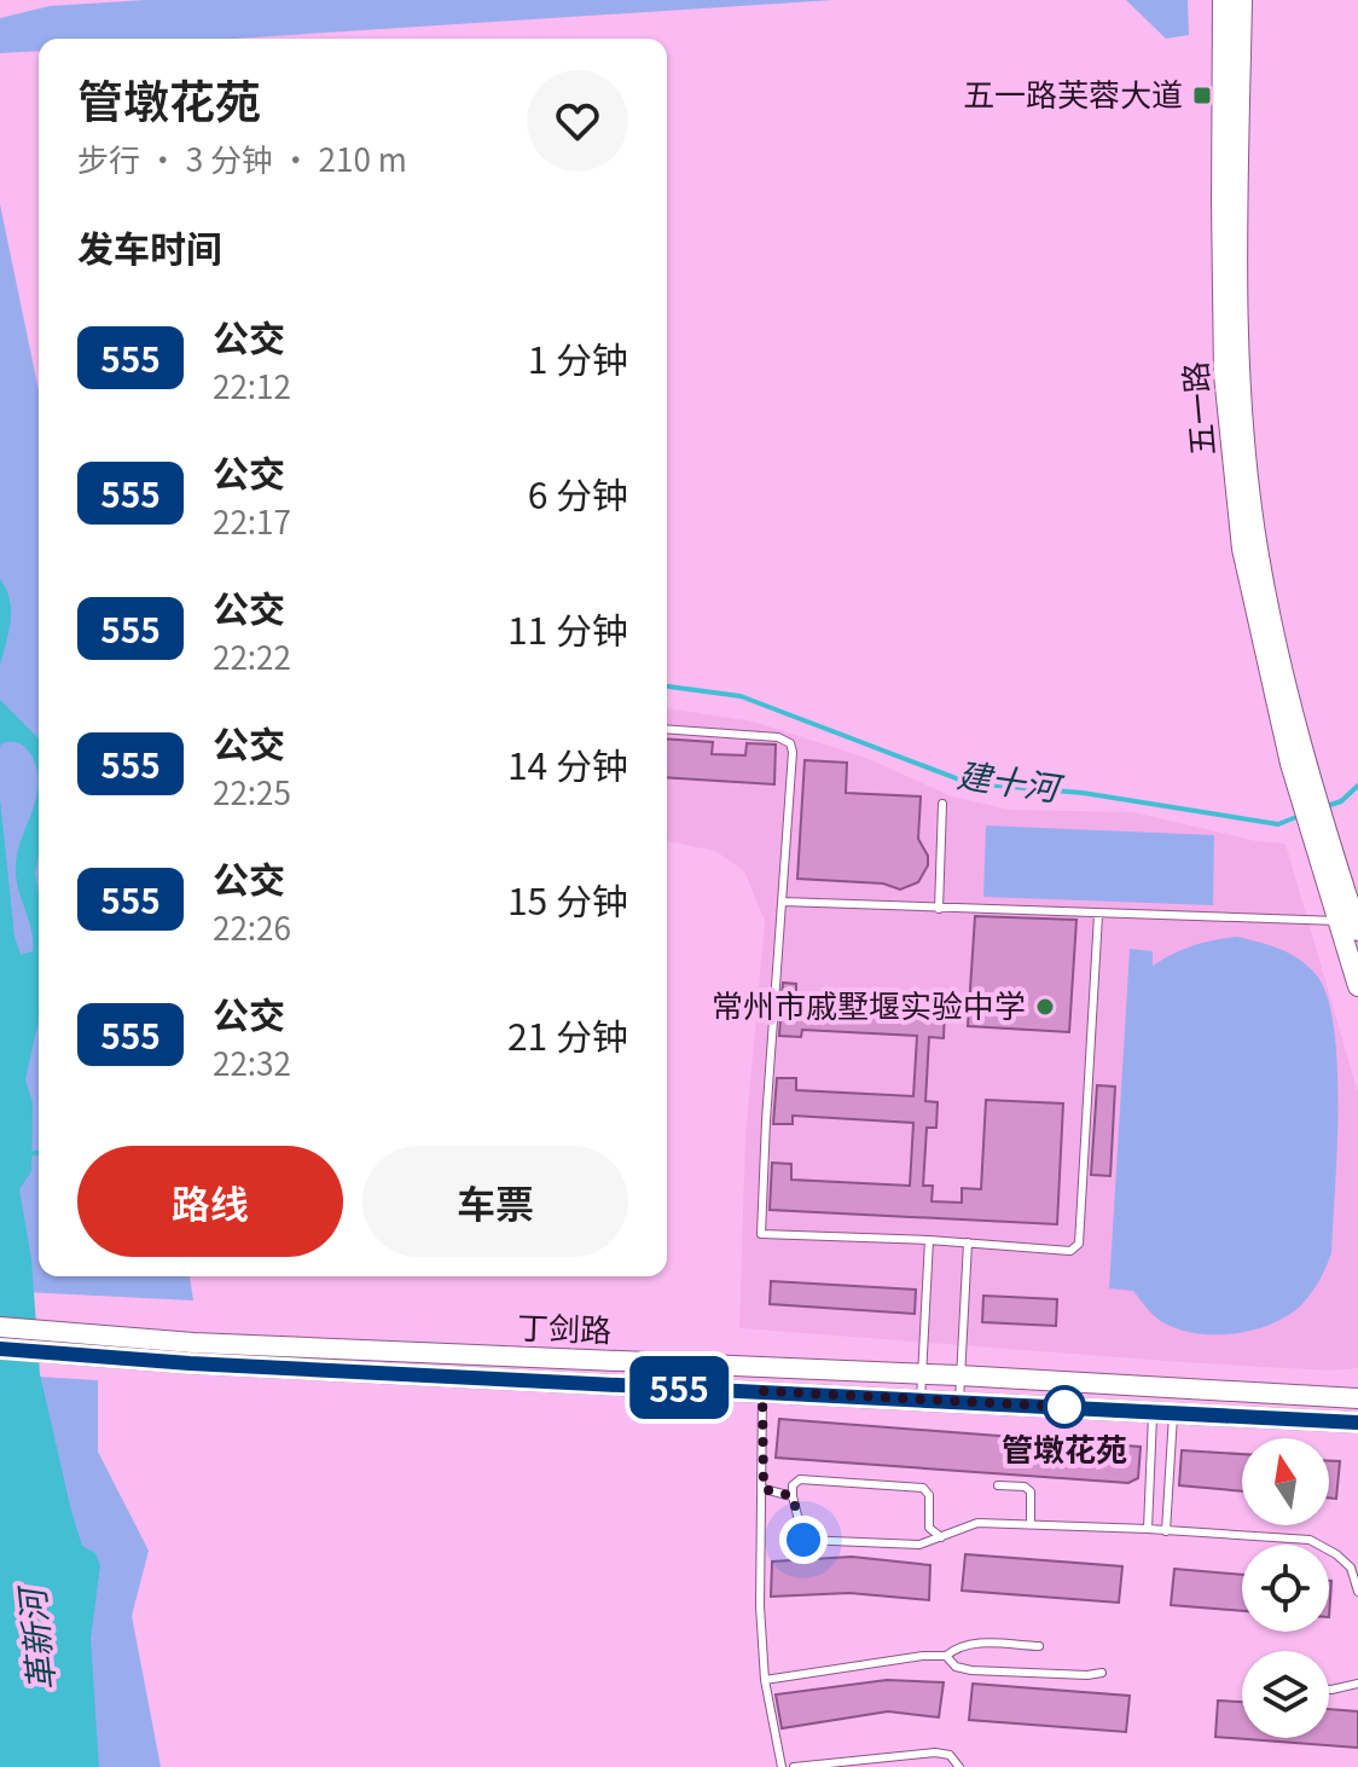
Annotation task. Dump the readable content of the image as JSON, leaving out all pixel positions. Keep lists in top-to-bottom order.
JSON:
{
  "streets": {
    "main road": ["五一路", "丁剑路"]
  },
  "water": ["建十河", "革新河"],
  "places": {
    "transit": ["五一路芙蓉大道"],
    "other": ["常州市戚墅堰实验中学", "管墩花苑"]
  },
  "lines": ["bus line 555"],
  "north": "top",
  "page": {
    "on_map": "555",
    "heading": [
      ["管墩花苑", "步行 · 3 分钟 · 210 m"],
      "发车时间"
    ],
    "list": [
      {
        "mark": "555",
        "name": "公交",
        "note": "22:12",
        "value": "1 分钟"
      },
      {
        "mark": "555",
        "name": "公交",
        "note": "22:17",
        "value": "6 分钟"
      },
      {
        "mark": "555",
        "name": "公交",
        "note": "22:22",
        "value": "11 分钟"
      },
      {
        "mark": "555",
        "name": "公交",
        "note": "22:25",
        "value": "14 分钟"
      },
      {
        "mark": "555",
        "name": "公交",
        "note": "22:26",
        "value": "15 分钟"
      },
      {
        "mark": "555",
        "name": "公交",
        "note": "22:32",
        "value": "21 分钟"
      }
    ],
    "buttons": ["路线", "车票"]
  }
}
